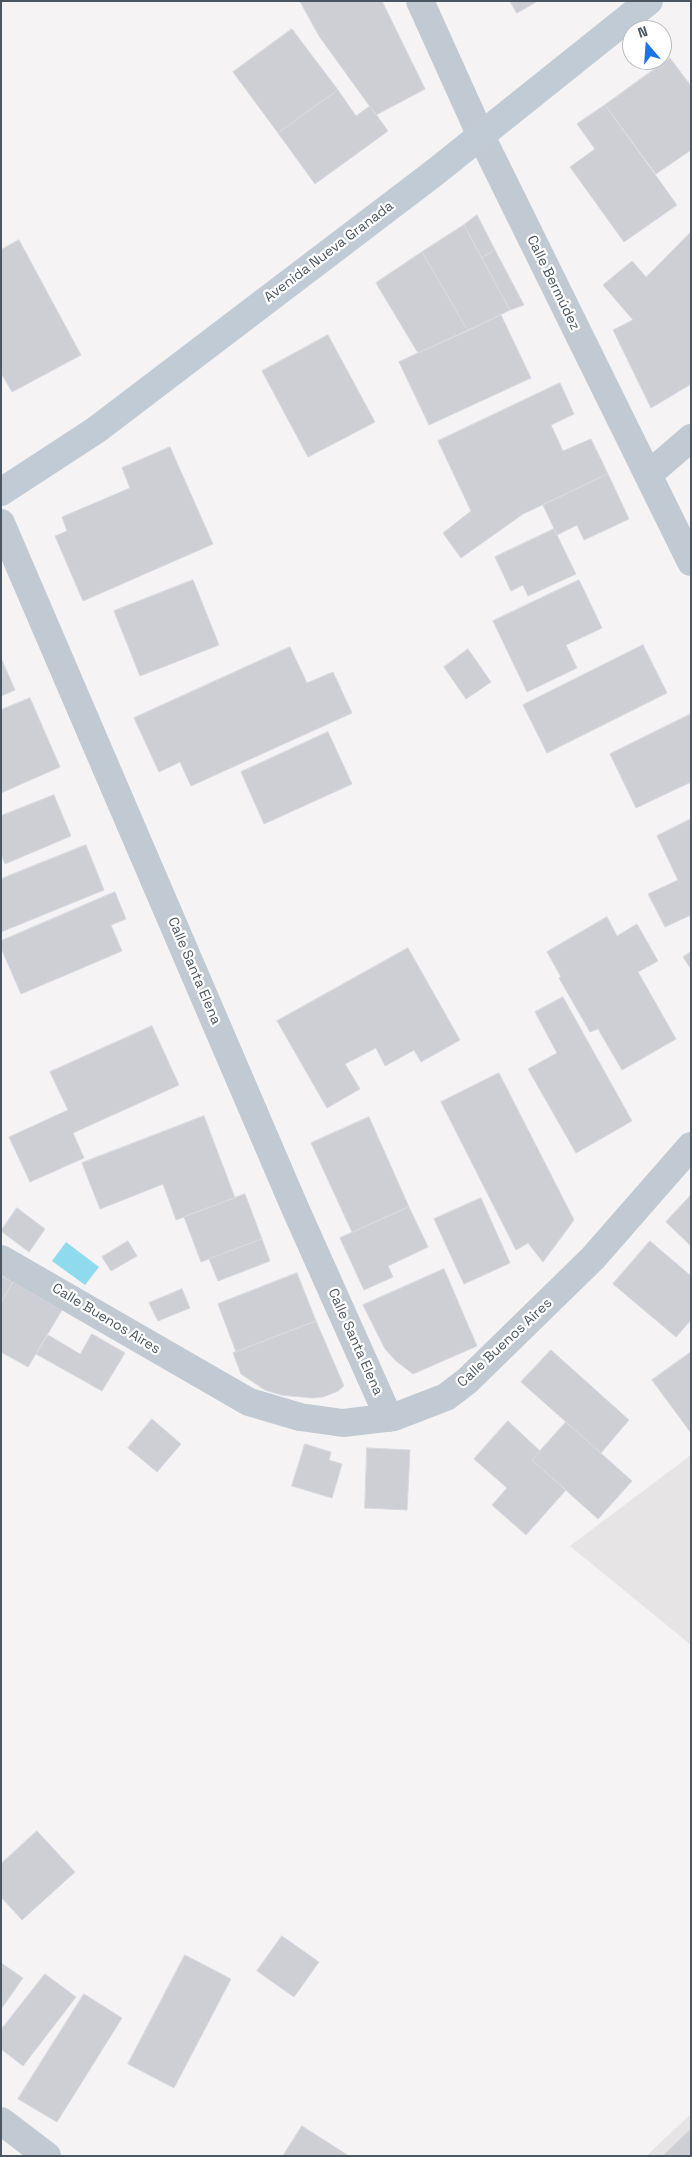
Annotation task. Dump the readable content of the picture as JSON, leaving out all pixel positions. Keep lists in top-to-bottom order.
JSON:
{
  "streets": {
    "street": [
      "Avenida Nueva Granada",
      "Calle Bermúdez",
      "Calle Santa Elena",
      "Calle Buenos Aires"
    ]
  },
  "crossings": [
    ["Avenida Nueva Granada", "Calle Bermúdez"],
    ["Calle Santa Elena", "Calle Buenos Aires"]
  ],
  "north": "top"
}
